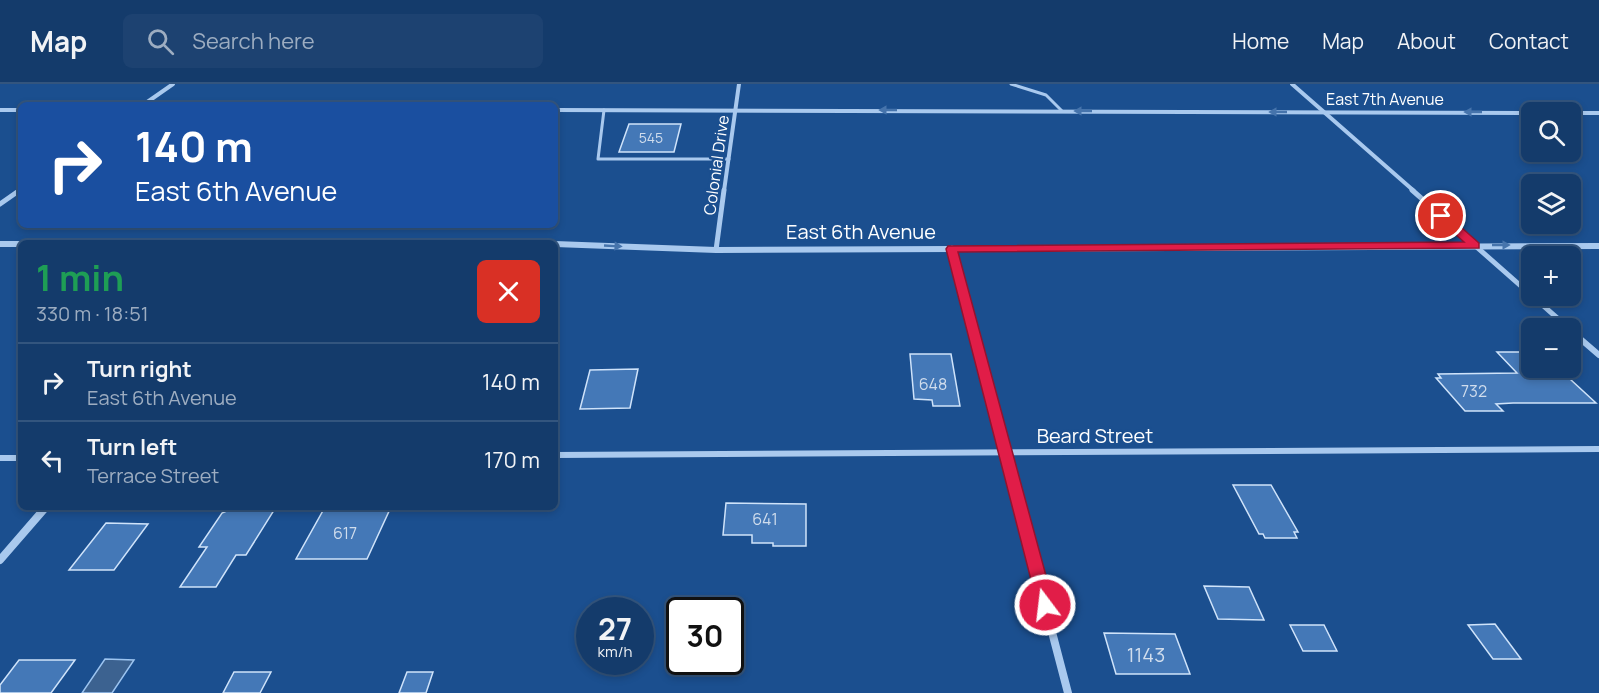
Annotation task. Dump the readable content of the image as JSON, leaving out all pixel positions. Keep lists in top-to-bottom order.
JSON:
{
  "streets": {
    "street": [
      "East 7th Avenue",
      "Colonial Drive",
      "East 6th Avenue",
      "Beard Street"
    ]
  },
  "crossings": [
    ["East 7th Avenue", "Colonial Drive"],
    ["Colonial Drive", "East 6th Avenue"]
  ],
  "one_way": ["East 7th Avenue"],
  "house_numbers": [
    "545",
    "648",
    "732",
    "641",
    "617",
    "1143"
  ],
  "page": {
    "header": "Map",
    "search": "Search here",
    "nav": [
      "Home",
      "Map",
      "About",
      "Contact"
    ],
    "map_buttons": ["+", "−"],
    "turn": ["140 m", "East 6th Avenue"],
    "heading": ["1 min", "330 m · 18:51"],
    "list": [
      {
        "name": "Turn right",
        "note": "East 6th Avenue",
        "value": "140 m"
      },
      {
        "name": "Turn left",
        "note": "Terrace Street",
        "value": "170 m"
      }
    ],
    "speed": "27 km/h",
    "limit": "30"
  }
}
